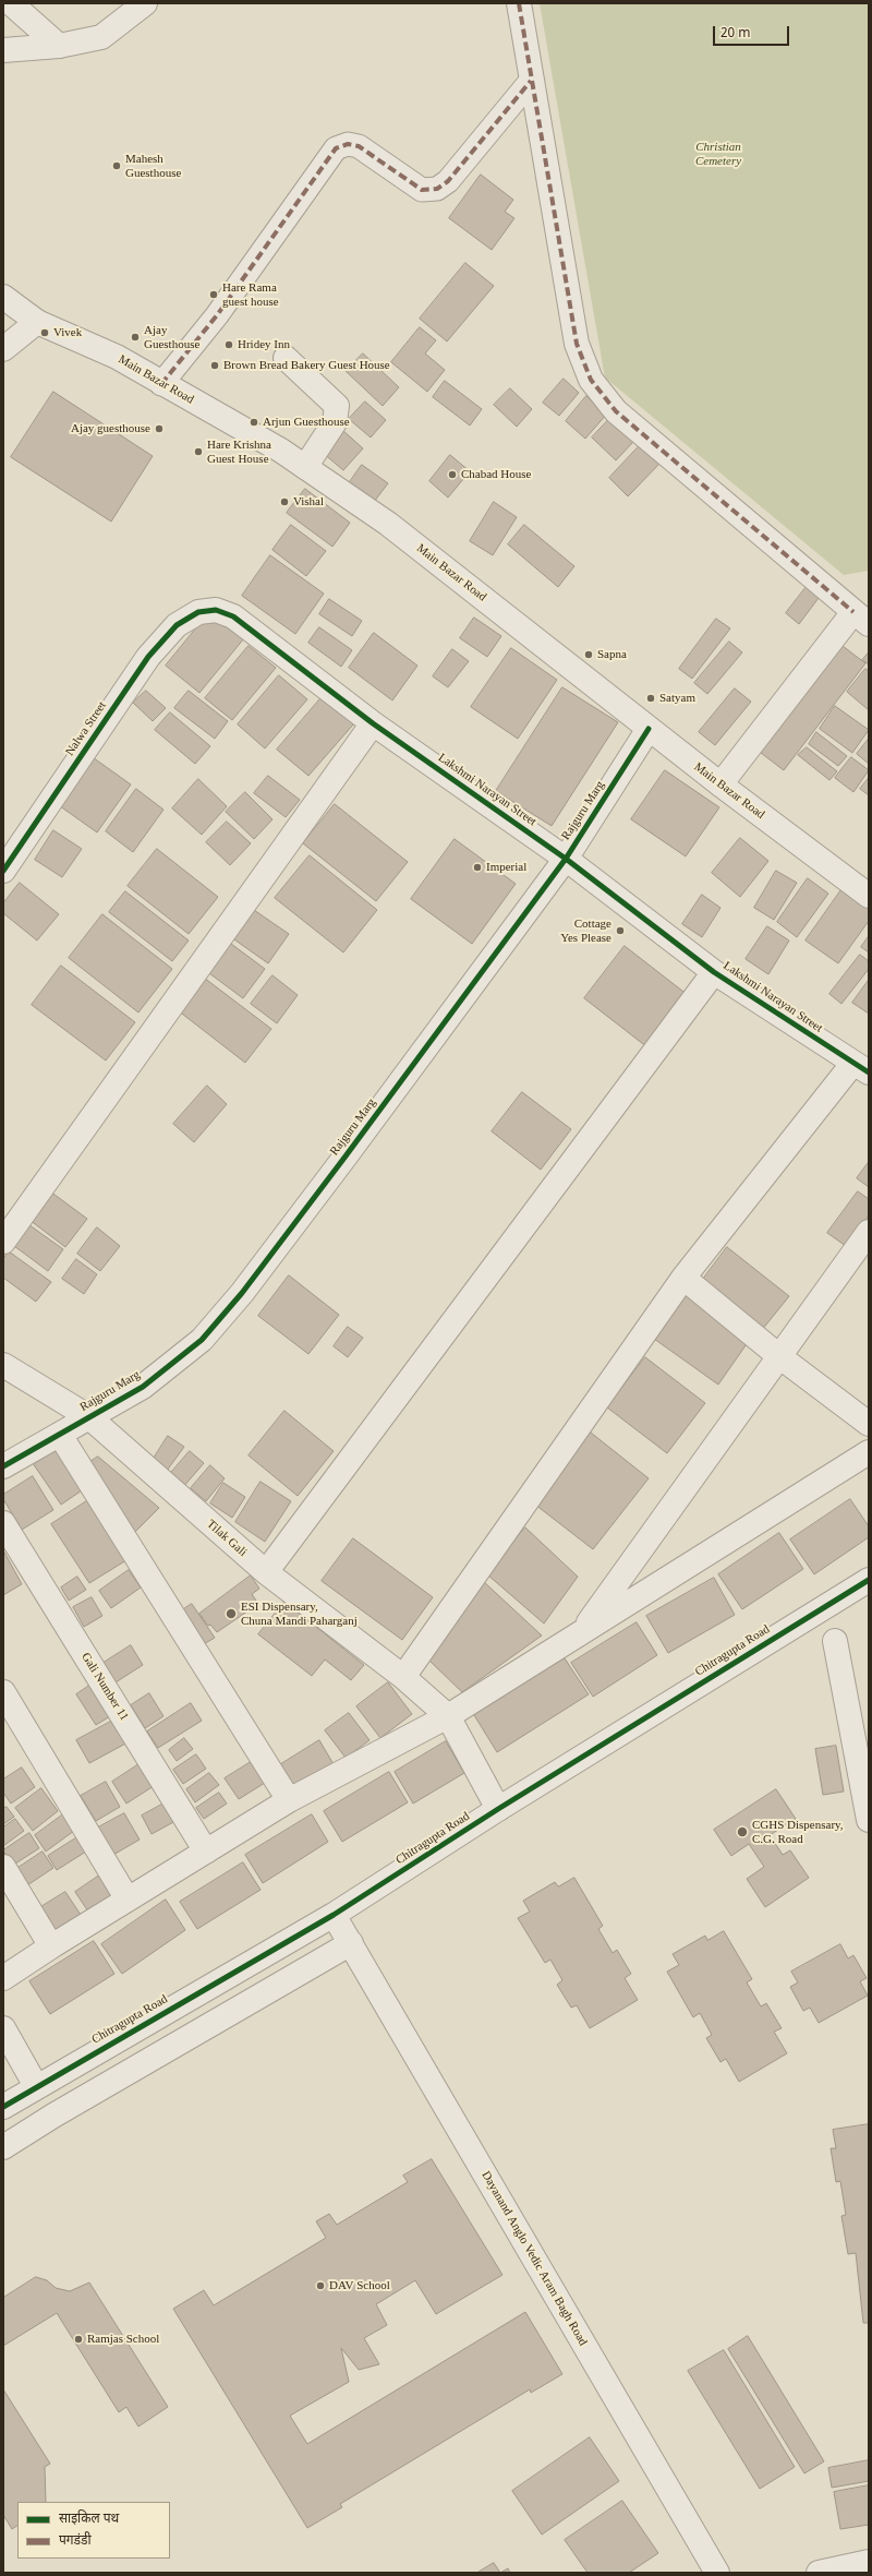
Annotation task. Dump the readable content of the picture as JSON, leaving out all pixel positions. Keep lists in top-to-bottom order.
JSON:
{
  "streets": {
    "street": [
      "Main Bazar Road",
      "Nalwa Street",
      "Lakshmi Narayan Street",
      "Rajguru Marg",
      "Tilak Gali",
      "Chitragupta Road",
      "Gali Number 11",
      "Dayanand Anglo Vedic Aram Bagh Road"
    ]
  },
  "crossings": [
    ["Main Bazar Road", "Rajguru Marg"],
    ["Nalwa Street", "Lakshmi Narayan Street"],
    ["Lakshmi Narayan Street", "Rajguru Marg"],
    ["Rajguru Marg", "Tilak Gali"],
    ["Chitragupta Road", "Dayanand Anglo Vedic Aram Bagh Road"]
  ],
  "parks": ["Christian Cemetery"],
  "places": [
    "Mahesh Guesthouse",
    "Hare Rama guest house",
    "Vivek",
    "Ajay Guesthouse",
    "Hridey Inn",
    "Brown Bread Bakery Guest House",
    "Arjun Guesthouse",
    "Ajay guesthouse",
    "Hare Krishna Guest House",
    "Chabad House",
    "Vishal",
    "Sapna",
    "Satyam",
    "Imperial",
    "Cottage Yes Please",
    "ESI Dispensary, Chuna Mandi Paharganj",
    "CGHS Dispensary, C.G. Road",
    "DAV School",
    "Ramjas School"
  ],
  "legend": ["साइकिल पथ", "पगडंडी"],
  "scale_bar": "20 m"
}
